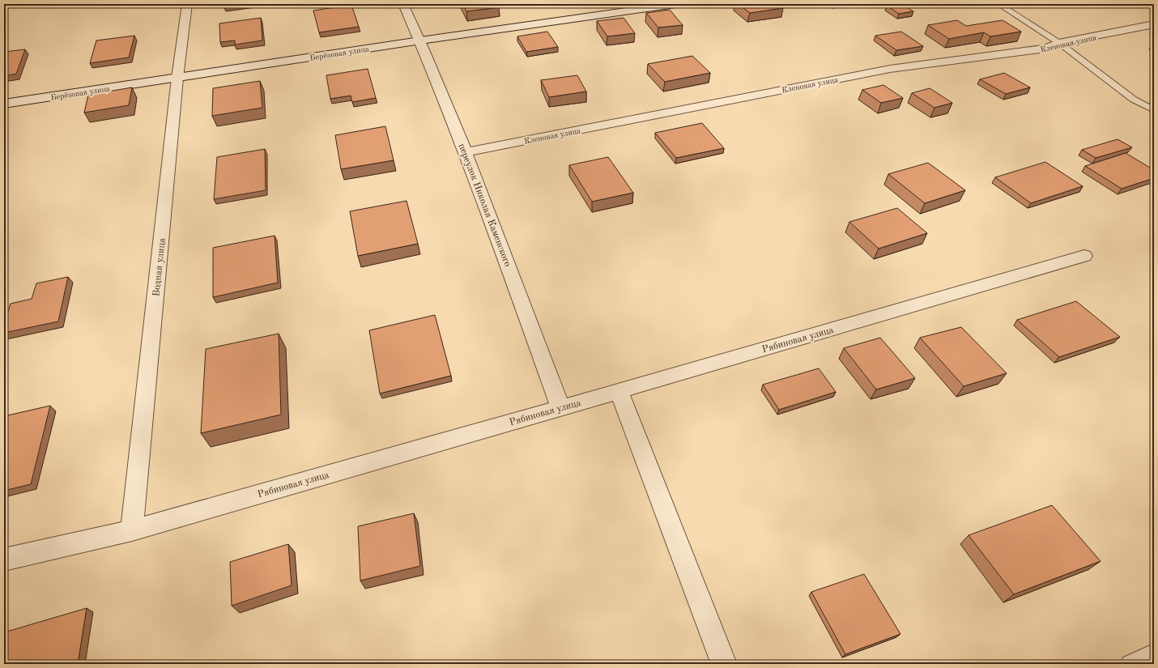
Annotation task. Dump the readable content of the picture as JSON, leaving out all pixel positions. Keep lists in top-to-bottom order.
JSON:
{
  "streets": {
    "street": [
      "Кленовая улица",
      "Берёзовая улица",
      "переулок Николая Каменского",
      "Водная улица",
      "Рябиновая улица"
    ]
  },
  "crossings": [
    ["Кленовая улица", "переулок Николая Каменского"],
    ["Берёзовая улица", "переулок Николая Каменского"],
    ["Берёзовая улица", "Водная улица"],
    ["переулок Николая Каменского", "Рябиновая улица"],
    ["Водная улица", "Рябиновая улица"]
  ]
}
